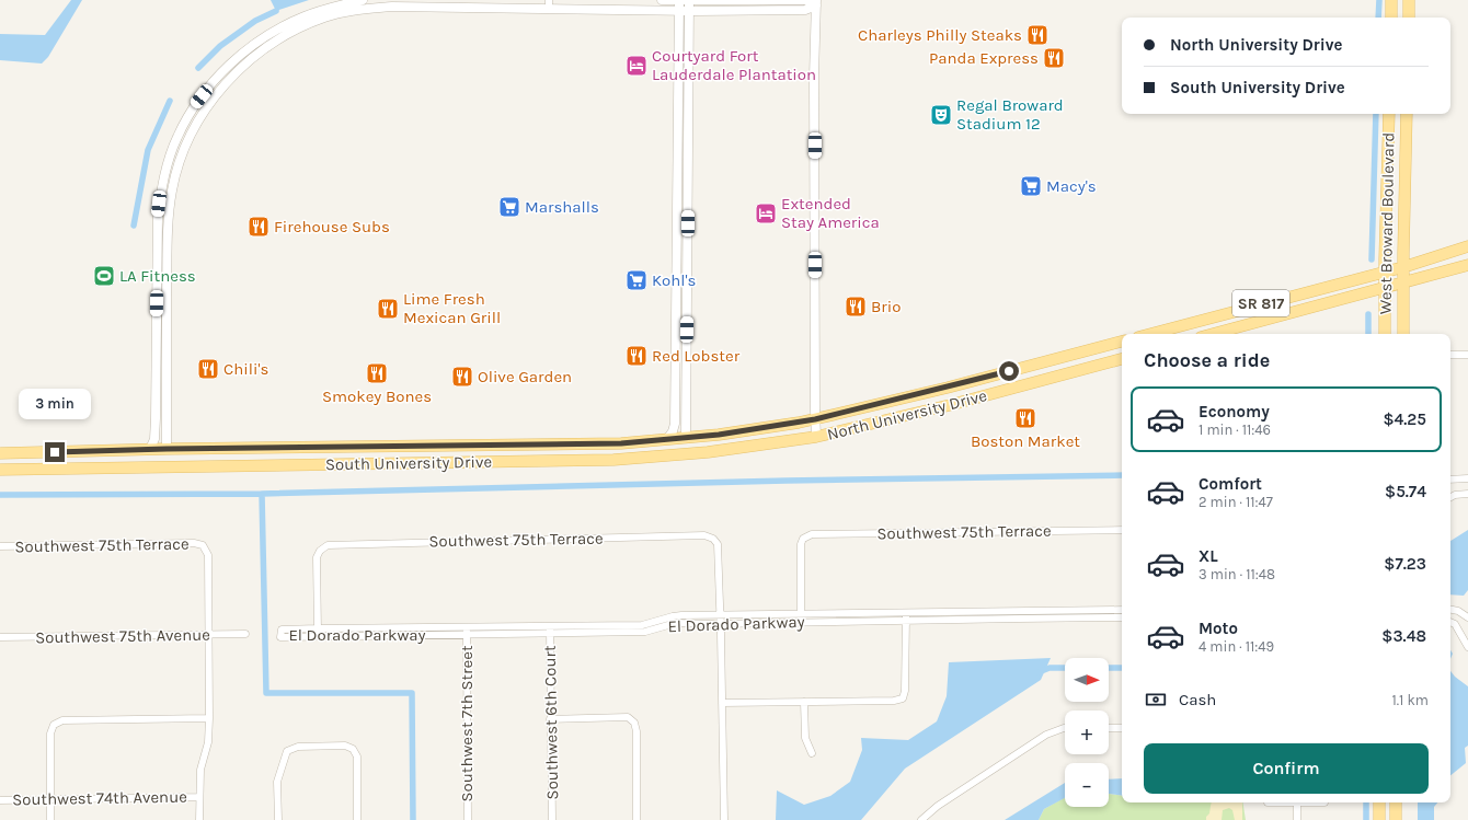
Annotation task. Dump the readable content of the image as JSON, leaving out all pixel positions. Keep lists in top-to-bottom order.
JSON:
{
  "streets": {
    "main road": [
      "West Broward Boulevard",
      "SR 817",
      "North University Drive",
      "South University Drive"
    ],
    "street": [
      "Southwest 75th Terrace",
      "El Dorado Parkway",
      "Southwest 75th Avenue",
      "Southwest 6th Court",
      "Southwest 7th Street",
      "Southwest 74th Avenue"
    ]
  },
  "crossings": [
    ["West Broward Boulevard", "SR 817"],
    ["North University Drive", "South University Drive"],
    ["Southwest 75th Terrace", "El Dorado Parkway"],
    ["Southwest 75th Terrace", "Southwest 75th Avenue"],
    ["El Dorado Parkway", "Southwest 6th Court"],
    ["El Dorado Parkway", "Southwest 7th Street"]
  ],
  "places": {
    "restaurant": [
      "Charleys Philly Steaks",
      "Panda Express",
      "Firehouse Subs",
      "Brio",
      "Lime Fresh Mexican Grill",
      "Red Lobster",
      "Chili's",
      "Smokey Bones",
      "Olive Garden",
      "Boston Market"
    ],
    "hotel": ["Courtyard Fort Lauderdale Plantation", "Extended Stay America"],
    "theatre": ["Regal Broward Stadium 12"],
    "supermarket": ["Macy's", "Marshalls", "Kohl's"],
    "sports": ["LA Fitness"]
  },
  "north": "right",
  "page": {
    "banner": ["North University Drive", "South University Drive"],
    "heading": "Choose a ride",
    "list": [
      {
        "name": "Economy",
        "note": "1 min · 11:46",
        "value": "$4.25"
      },
      {
        "name": "Comfort",
        "note": "2 min · 11:47",
        "value": "$5.74"
      },
      {
        "name": "XL",
        "note": "3 min · 11:48",
        "value": "$7.23"
      },
      {
        "name": "Moto",
        "note": "4 min · 11:49",
        "value": "$3.48"
      }
    ],
    "bubble": "3 min",
    "map_buttons": ["+", "−"],
    "pay": ["Cash", "1.1 km"],
    "buttons": "Confirm"
  }
}
